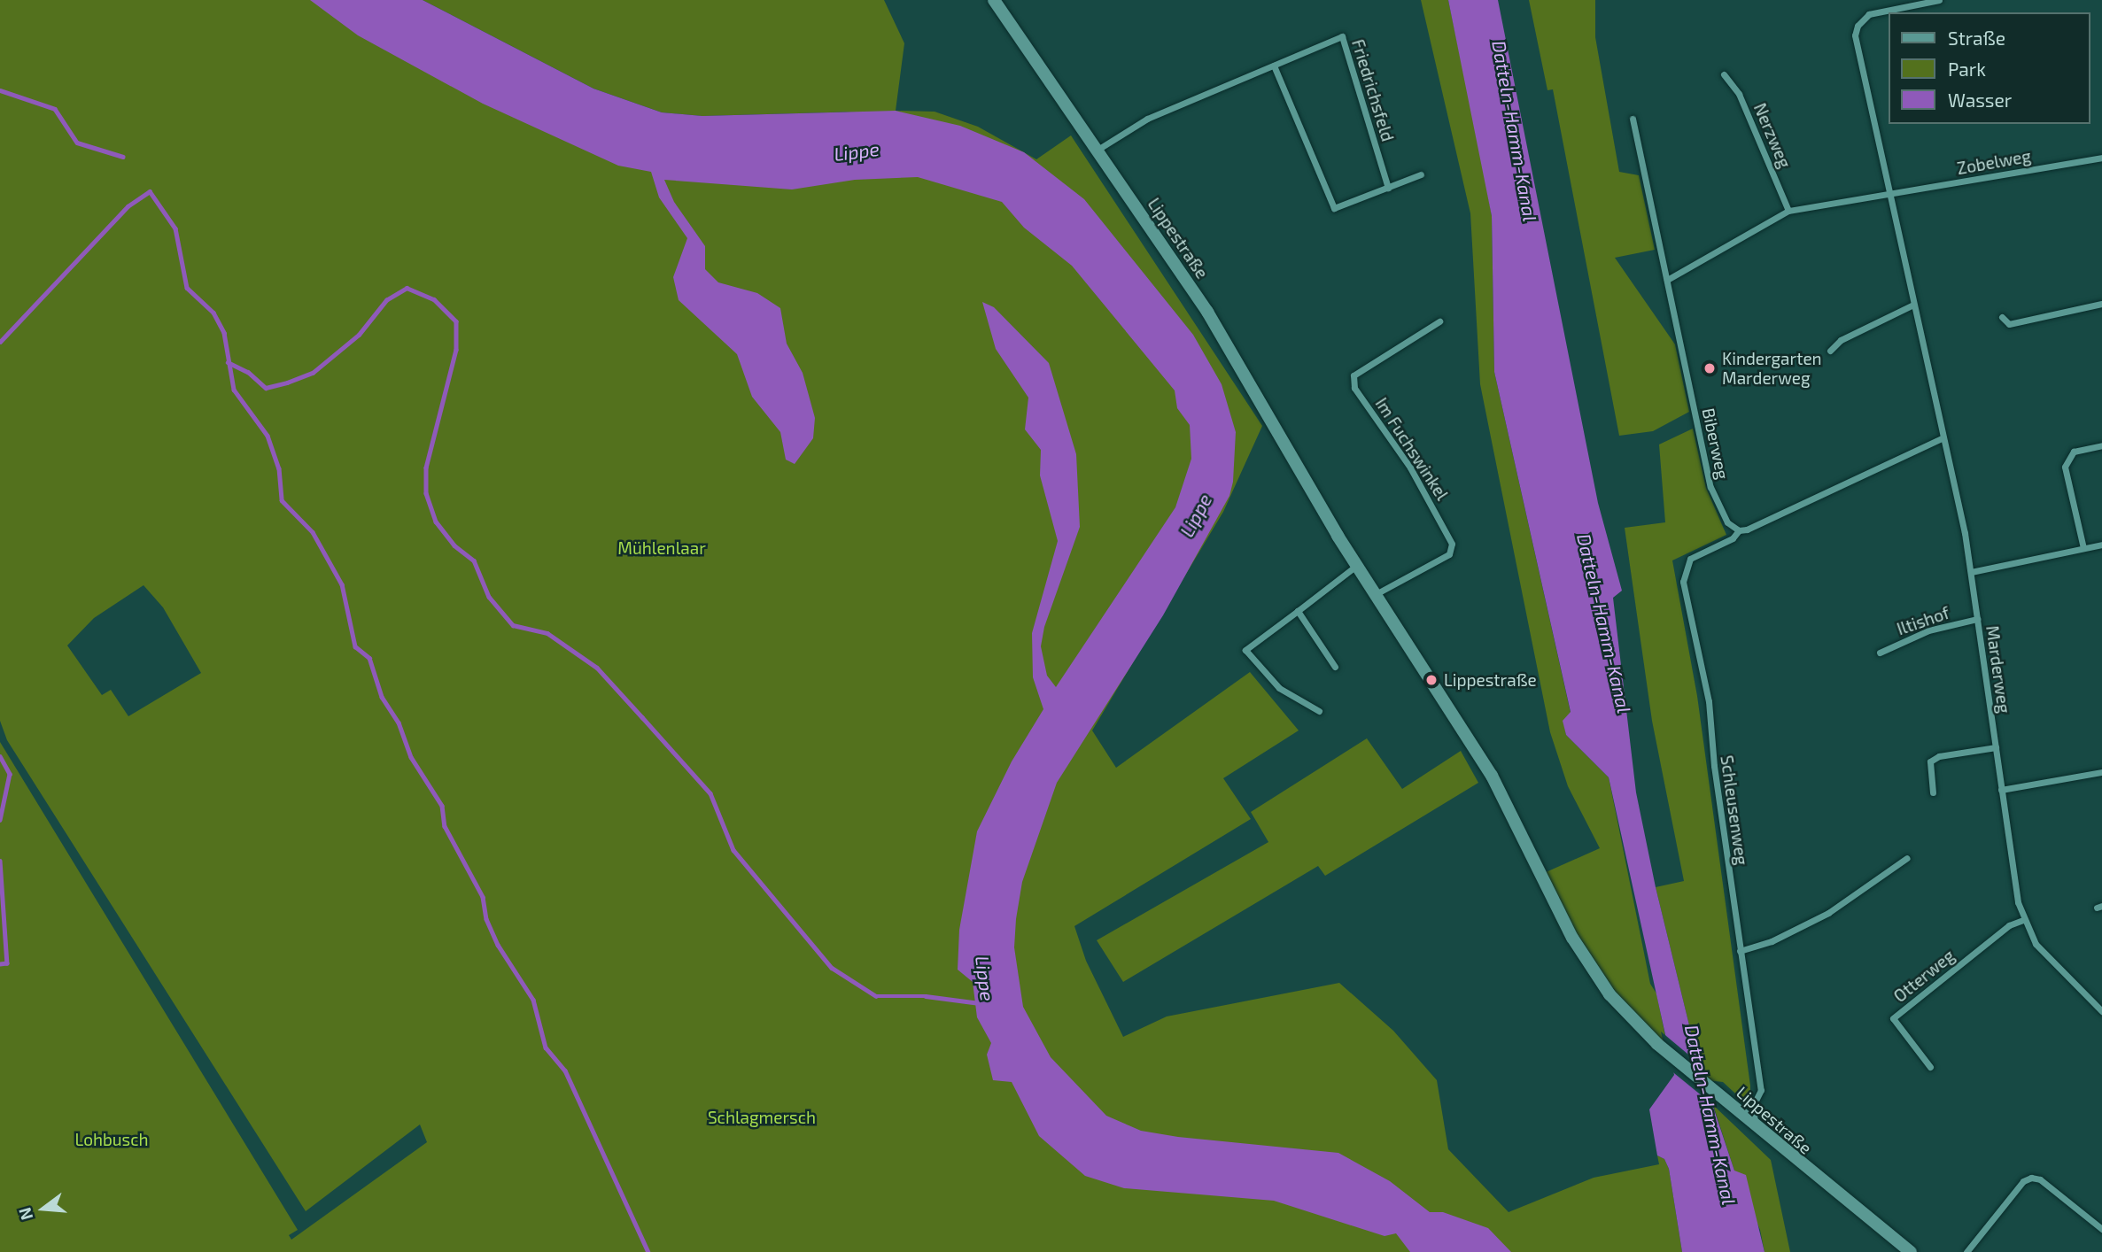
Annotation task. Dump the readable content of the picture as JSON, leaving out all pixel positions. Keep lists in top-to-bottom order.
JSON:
{
  "streets": {
    "main road": ["Lippestraße"],
    "street": [
      "Friedrichsfeld",
      "Nerzweg",
      "Zobelweg",
      "Biberweg",
      "Im Fuchswinkel",
      "Iltishof",
      "Marderweg",
      "Schleusenweg",
      "Otterweg"
    ]
  },
  "crossings": [
    ["Friedrichsfeld", "Lippestraße"],
    ["Zobelweg", "Marderweg"],
    ["Lippestraße", "Im Fuchswinkel"],
    ["Lippestraße", "Schleusenweg"],
    ["Biberweg", "Schleusenweg"],
    ["Iltishof", "Marderweg"],
    ["Marderweg", "Otterweg"]
  ],
  "water": ["Datteln-Hamm-Kanal", "Lippe"],
  "parks": ["Mühlenlaar", "Schlagmersch", "Lohbusch"],
  "places": ["Kindergarten Marderweg", "Lippestraße"],
  "legend": ["Straße", "Park", "Wasser"],
  "north": "left"
}
